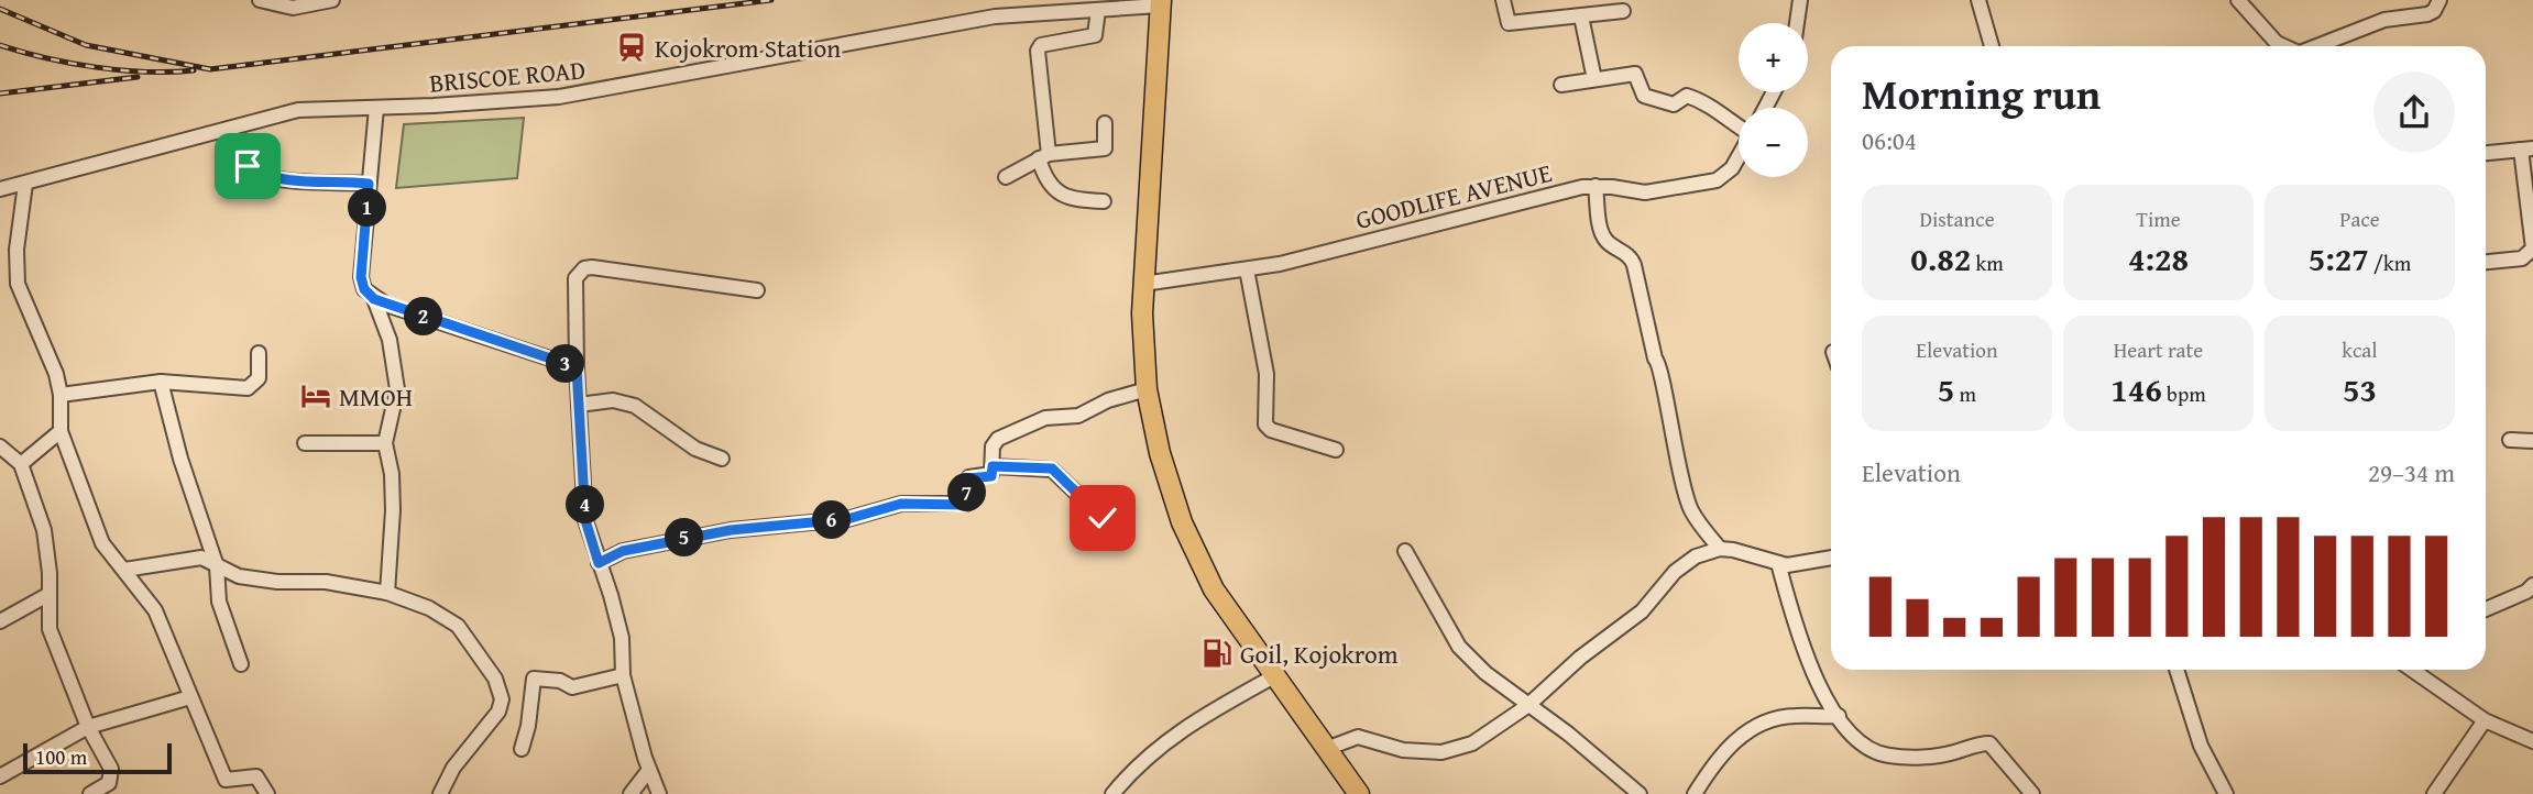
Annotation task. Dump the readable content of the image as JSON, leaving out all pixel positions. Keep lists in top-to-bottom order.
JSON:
{
  "streets": {
    "street": ["BRISCOE ROAD", "GOODLIFE AVENUE"]
  },
  "places": {
    "station": ["Kojokrom Station"],
    "hotel": ["MMOH"],
    "fuel station": ["Goil, Kojokrom"]
  },
  "scale_bar": "100 m",
  "page": {
    "map_buttons": ["+", "−"],
    "heading": ["Morning run", "06:04"],
    "stats": [
      ["Distance", "0.82 km"],
      ["Time", "4:28"],
      ["Pace", "5:27 /km"],
      ["Elevation", "5 m"],
      ["Heart rate", "146 bpm"],
      ["kcal", "53"]
    ],
    "pins": [
      "1",
      "2",
      "3",
      "7",
      "4",
      "6",
      "5"
    ],
    "chart": ["Elevation", "29–34 m"],
    "scale": "100 m"
  }
}
